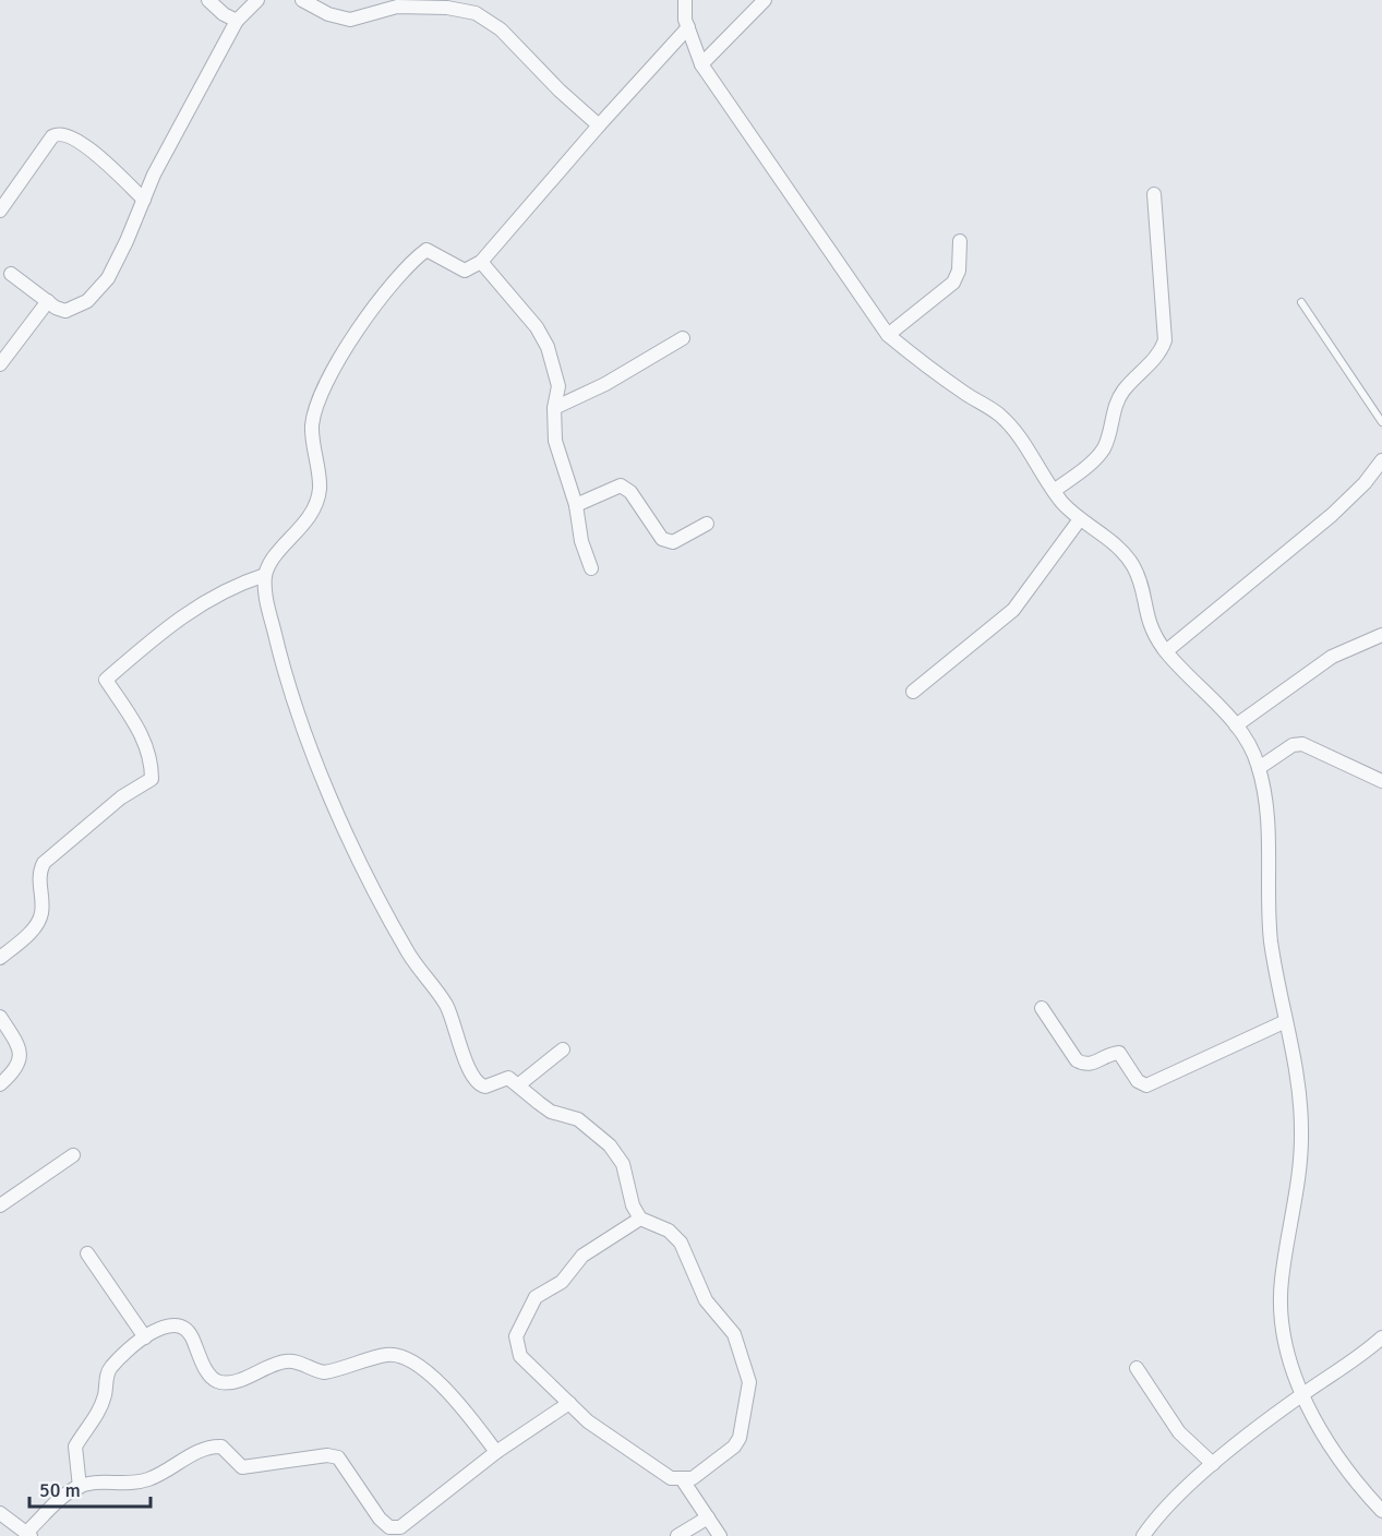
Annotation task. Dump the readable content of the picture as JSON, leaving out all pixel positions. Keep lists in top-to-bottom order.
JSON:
{
  "scale_bar": "50 m"
}
